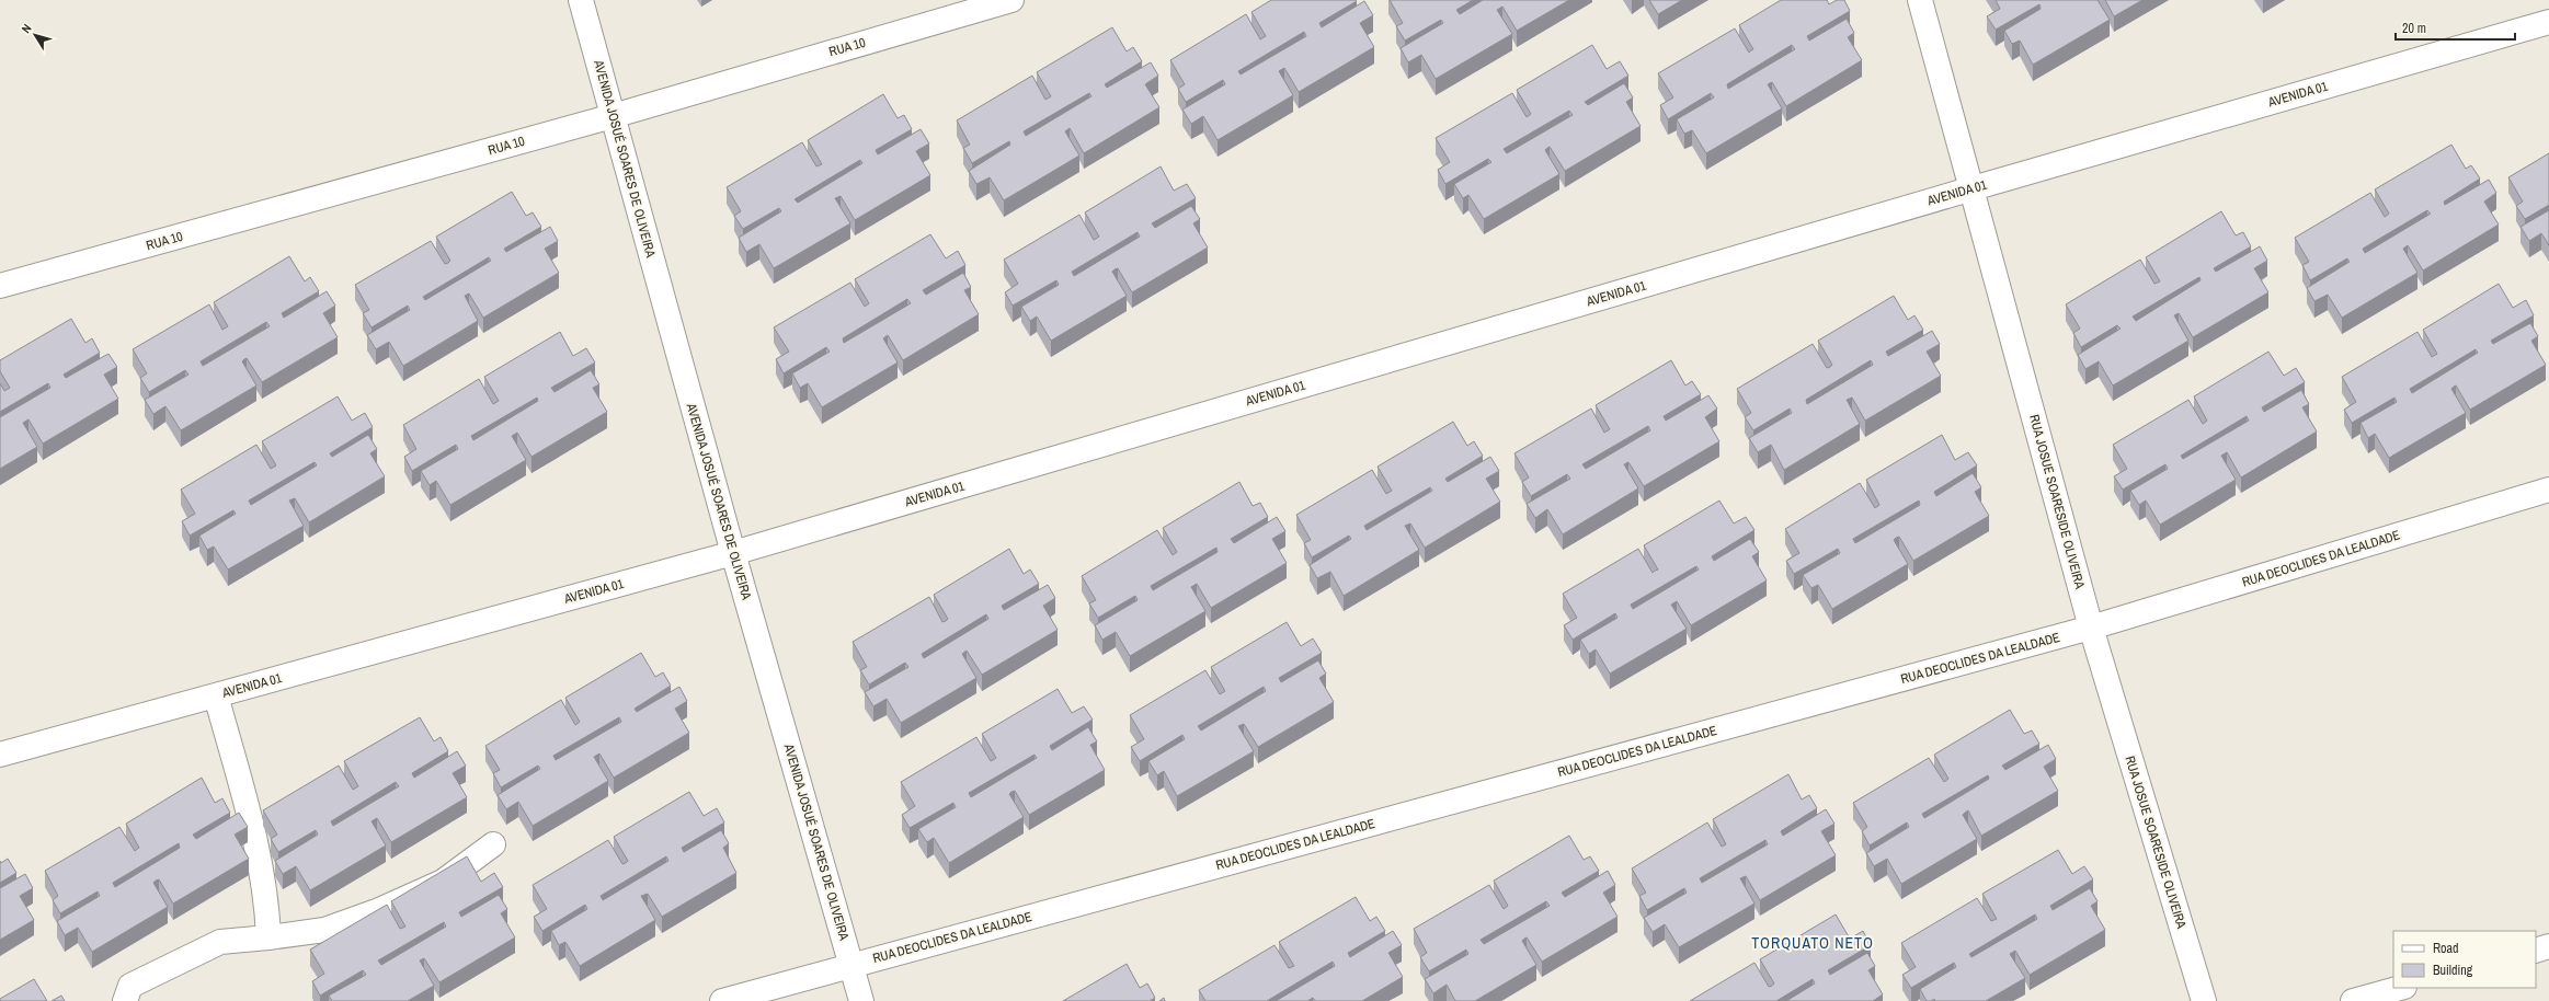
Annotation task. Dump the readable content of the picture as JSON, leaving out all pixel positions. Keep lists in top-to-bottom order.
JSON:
{
  "streets": {
    "street": [
      "RUA 10",
      "AVENIDA 01",
      "AVENIDA JOSUÉ SOARES DE OLIVEIRA",
      "RUA JOSUE SOARESIDE OLIVEIRA",
      "RUA DEOCLIDES DA LEALDADE"
    ]
  },
  "crossings": [
    ["RUA 10", "AVENIDA JOSUÉ SOARES DE OLIVEIRA"],
    ["AVENIDA 01", "AVENIDA JOSUÉ SOARES DE OLIVEIRA"],
    ["AVENIDA 01", "RUA JOSUE SOARESIDE OLIVEIRA"],
    ["AVENIDA JOSUÉ SOARES DE OLIVEIRA", "RUA DEOCLIDES DA LEALDADE"],
    ["RUA JOSUE SOARESIDE OLIVEIRA", "RUA DEOCLIDES DA LEALDADE"]
  ],
  "districts": ["TORQUATO NETO"],
  "legend": ["Road", "Building"],
  "scale_bar": "20 m",
  "north": "top left"
}
